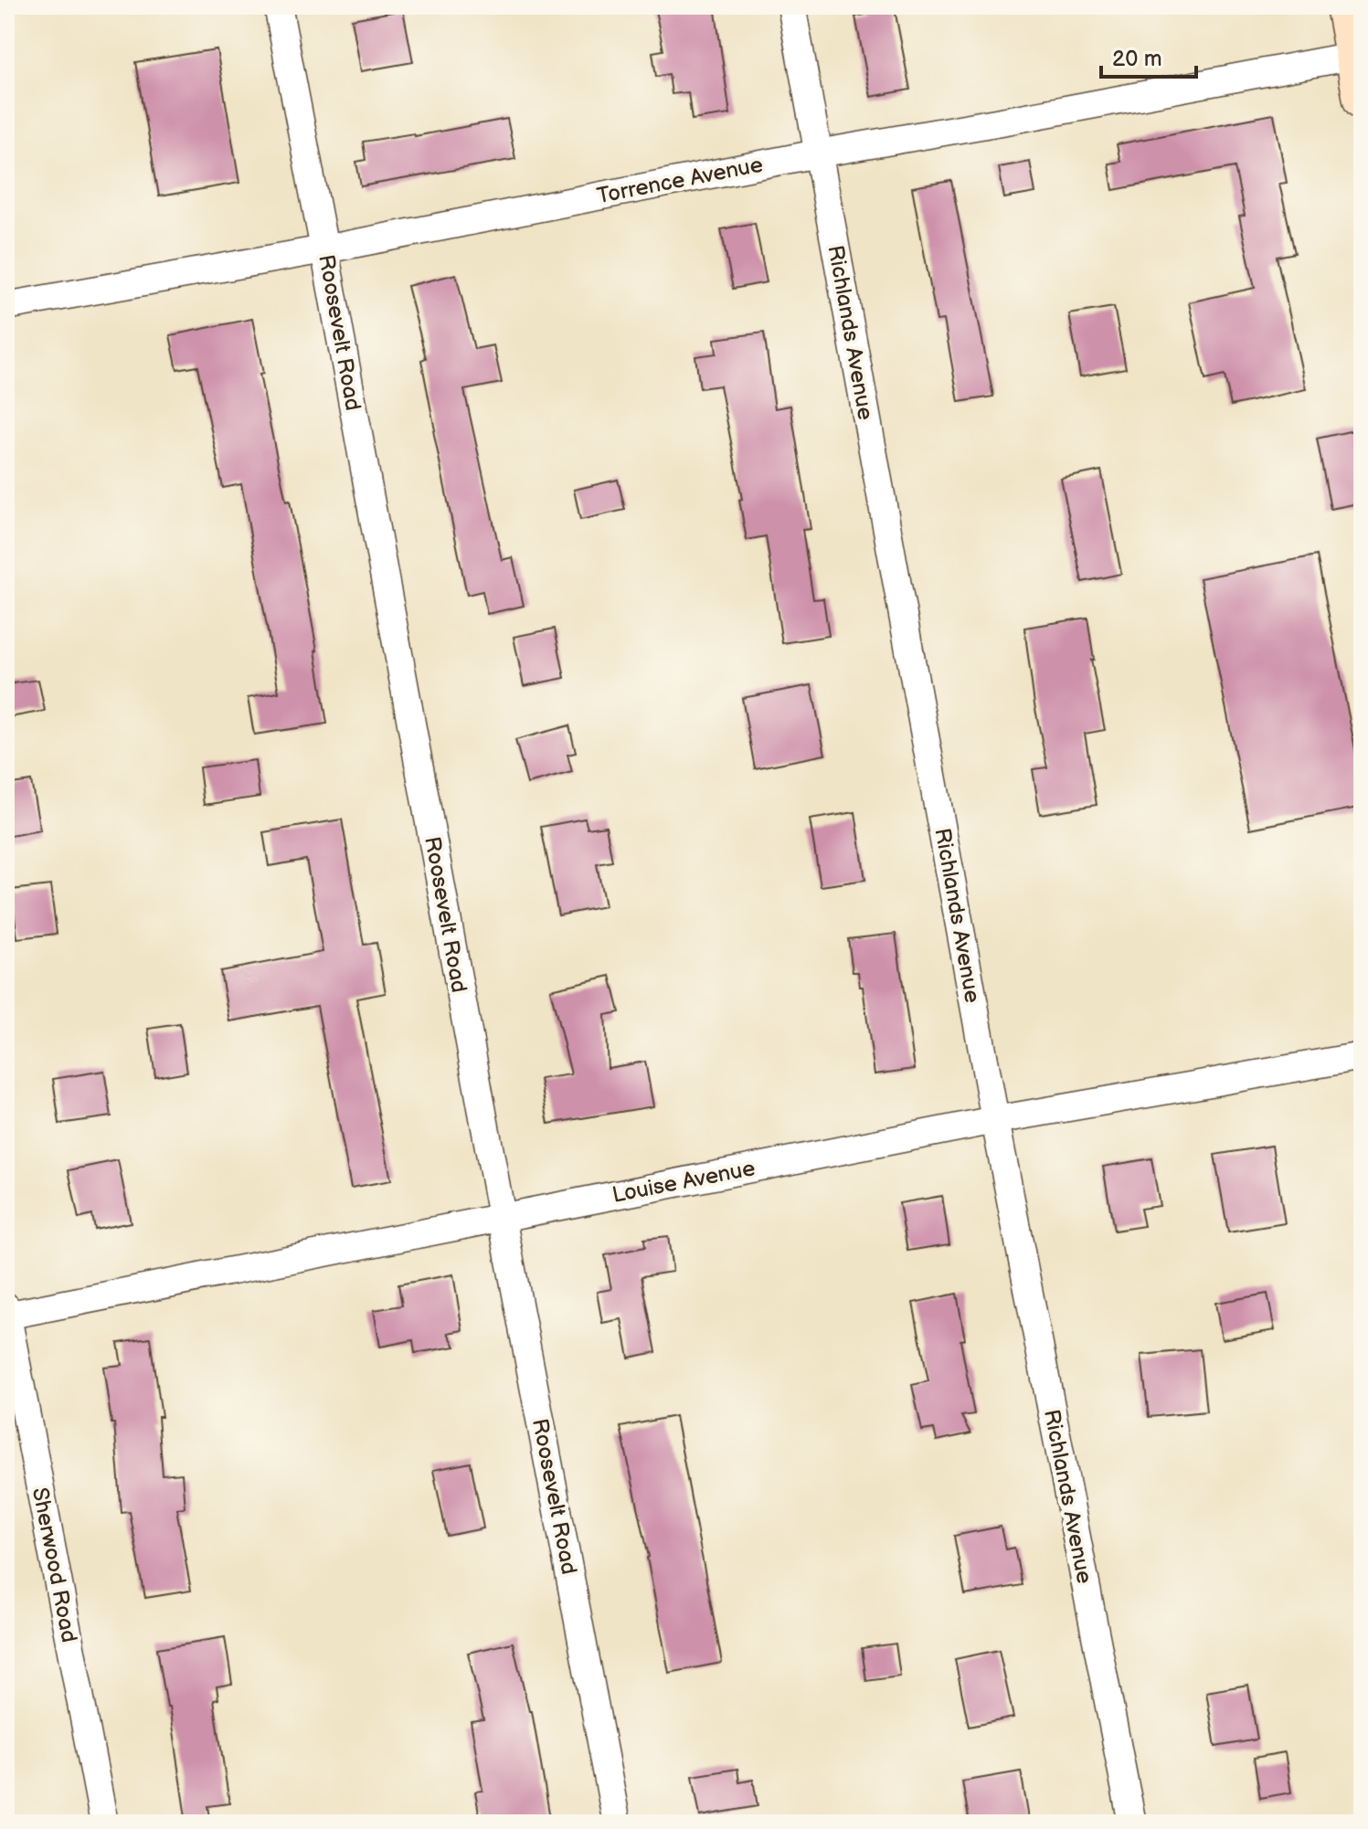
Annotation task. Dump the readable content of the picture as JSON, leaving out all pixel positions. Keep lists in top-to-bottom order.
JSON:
{
  "streets": {
    "street": [
      "Torrence Avenue",
      "Roosevelt Road",
      "Richlands Avenue",
      "Louise Avenue",
      "Sherwood Road"
    ]
  },
  "crossings": [
    ["Torrence Avenue", "Roosevelt Road"],
    ["Torrence Avenue", "Richlands Avenue"],
    ["Roosevelt Road", "Louise Avenue"],
    ["Richlands Avenue", "Louise Avenue"],
    ["Louise Avenue", "Sherwood Road"]
  ],
  "scale_bar": "20 m"
}
